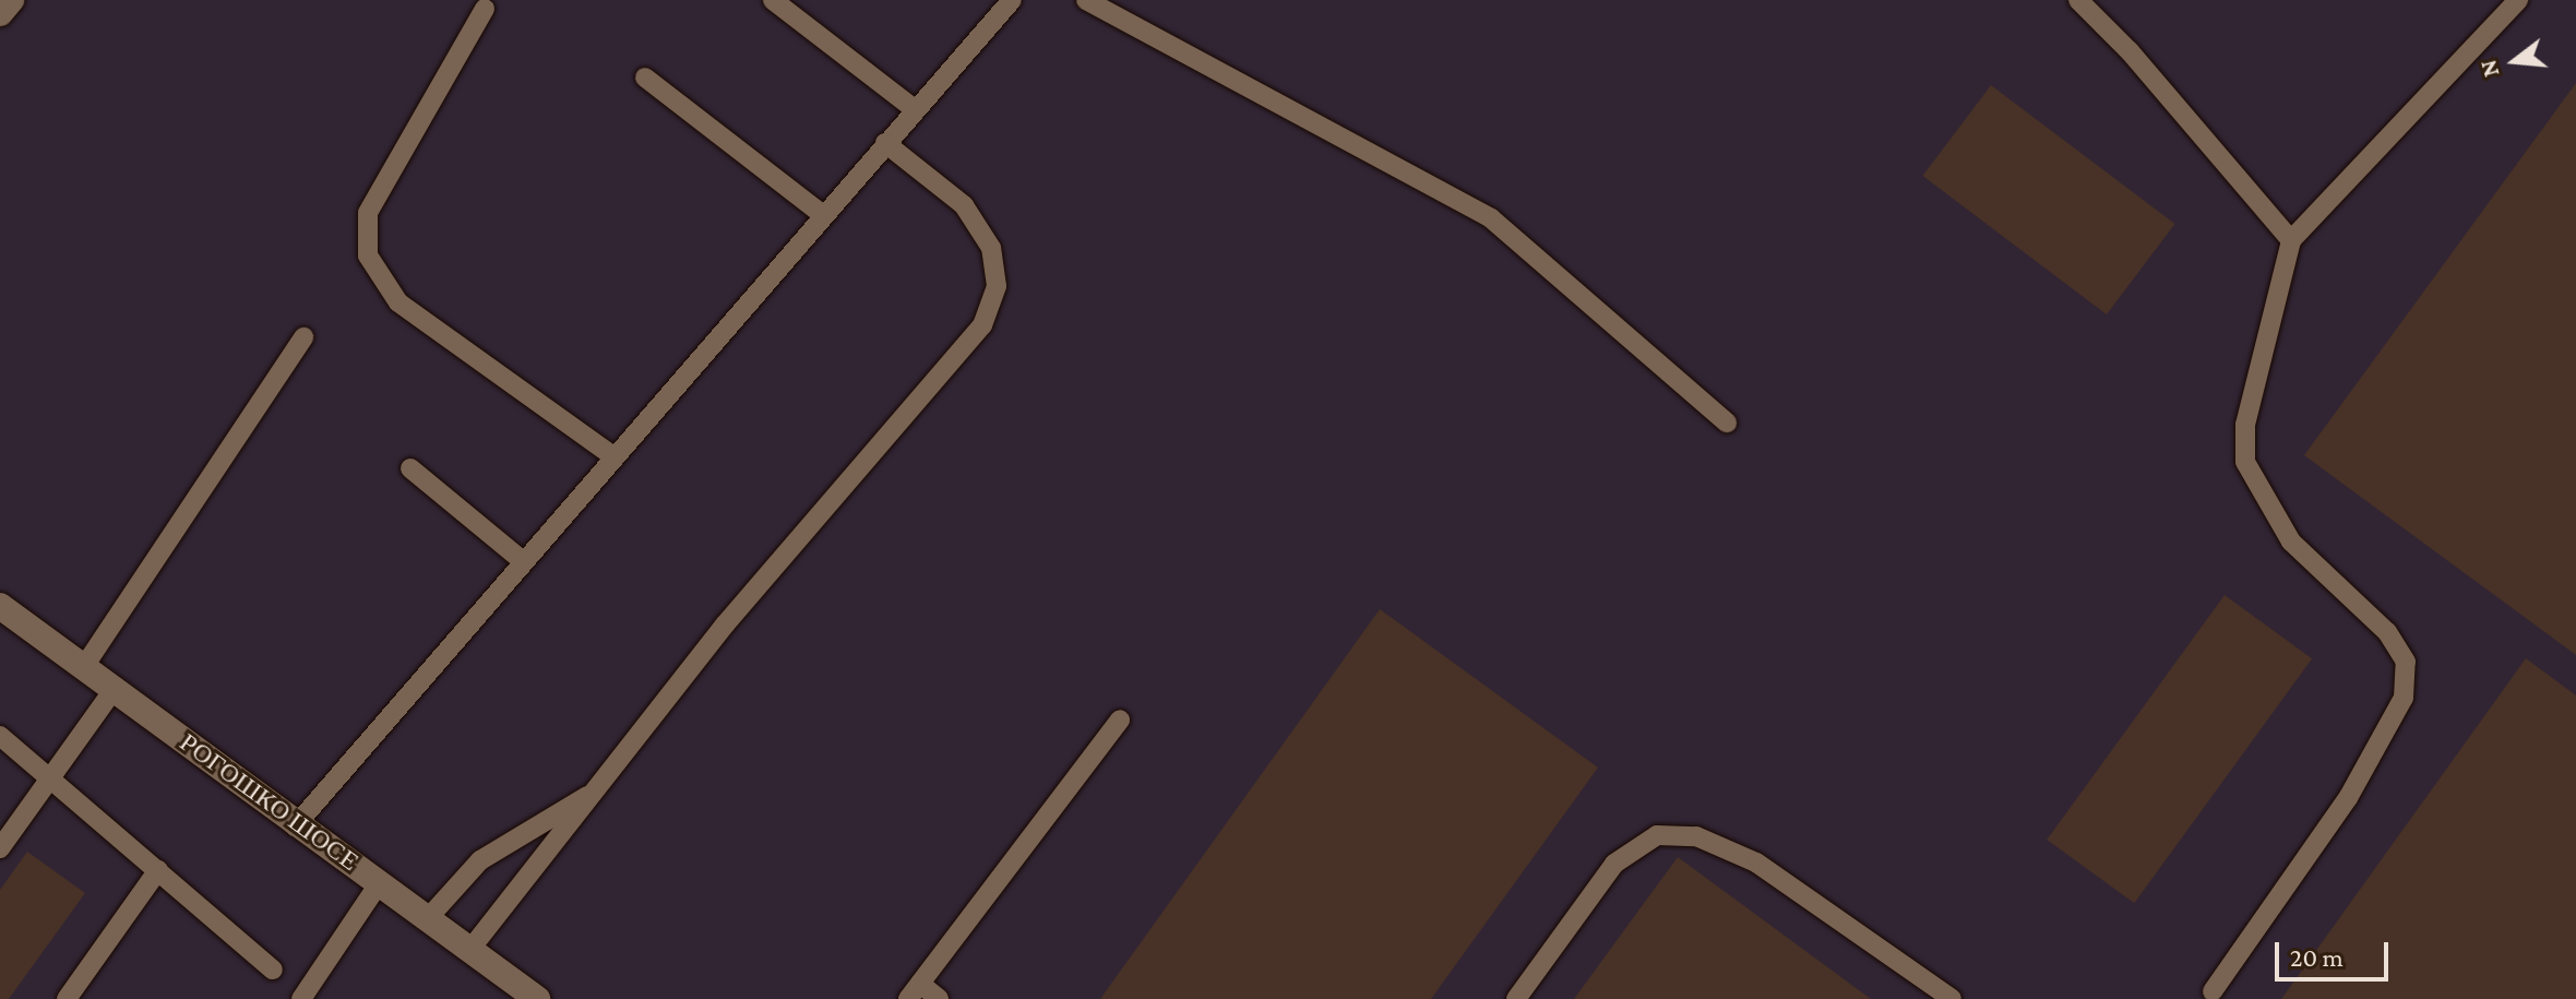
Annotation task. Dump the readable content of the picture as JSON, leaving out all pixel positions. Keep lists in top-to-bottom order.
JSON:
{
  "streets": {
    "main road": ["РОГОШКО ШОСЕ"]
  },
  "scale_bar": "20 m",
  "north": "left"
}
